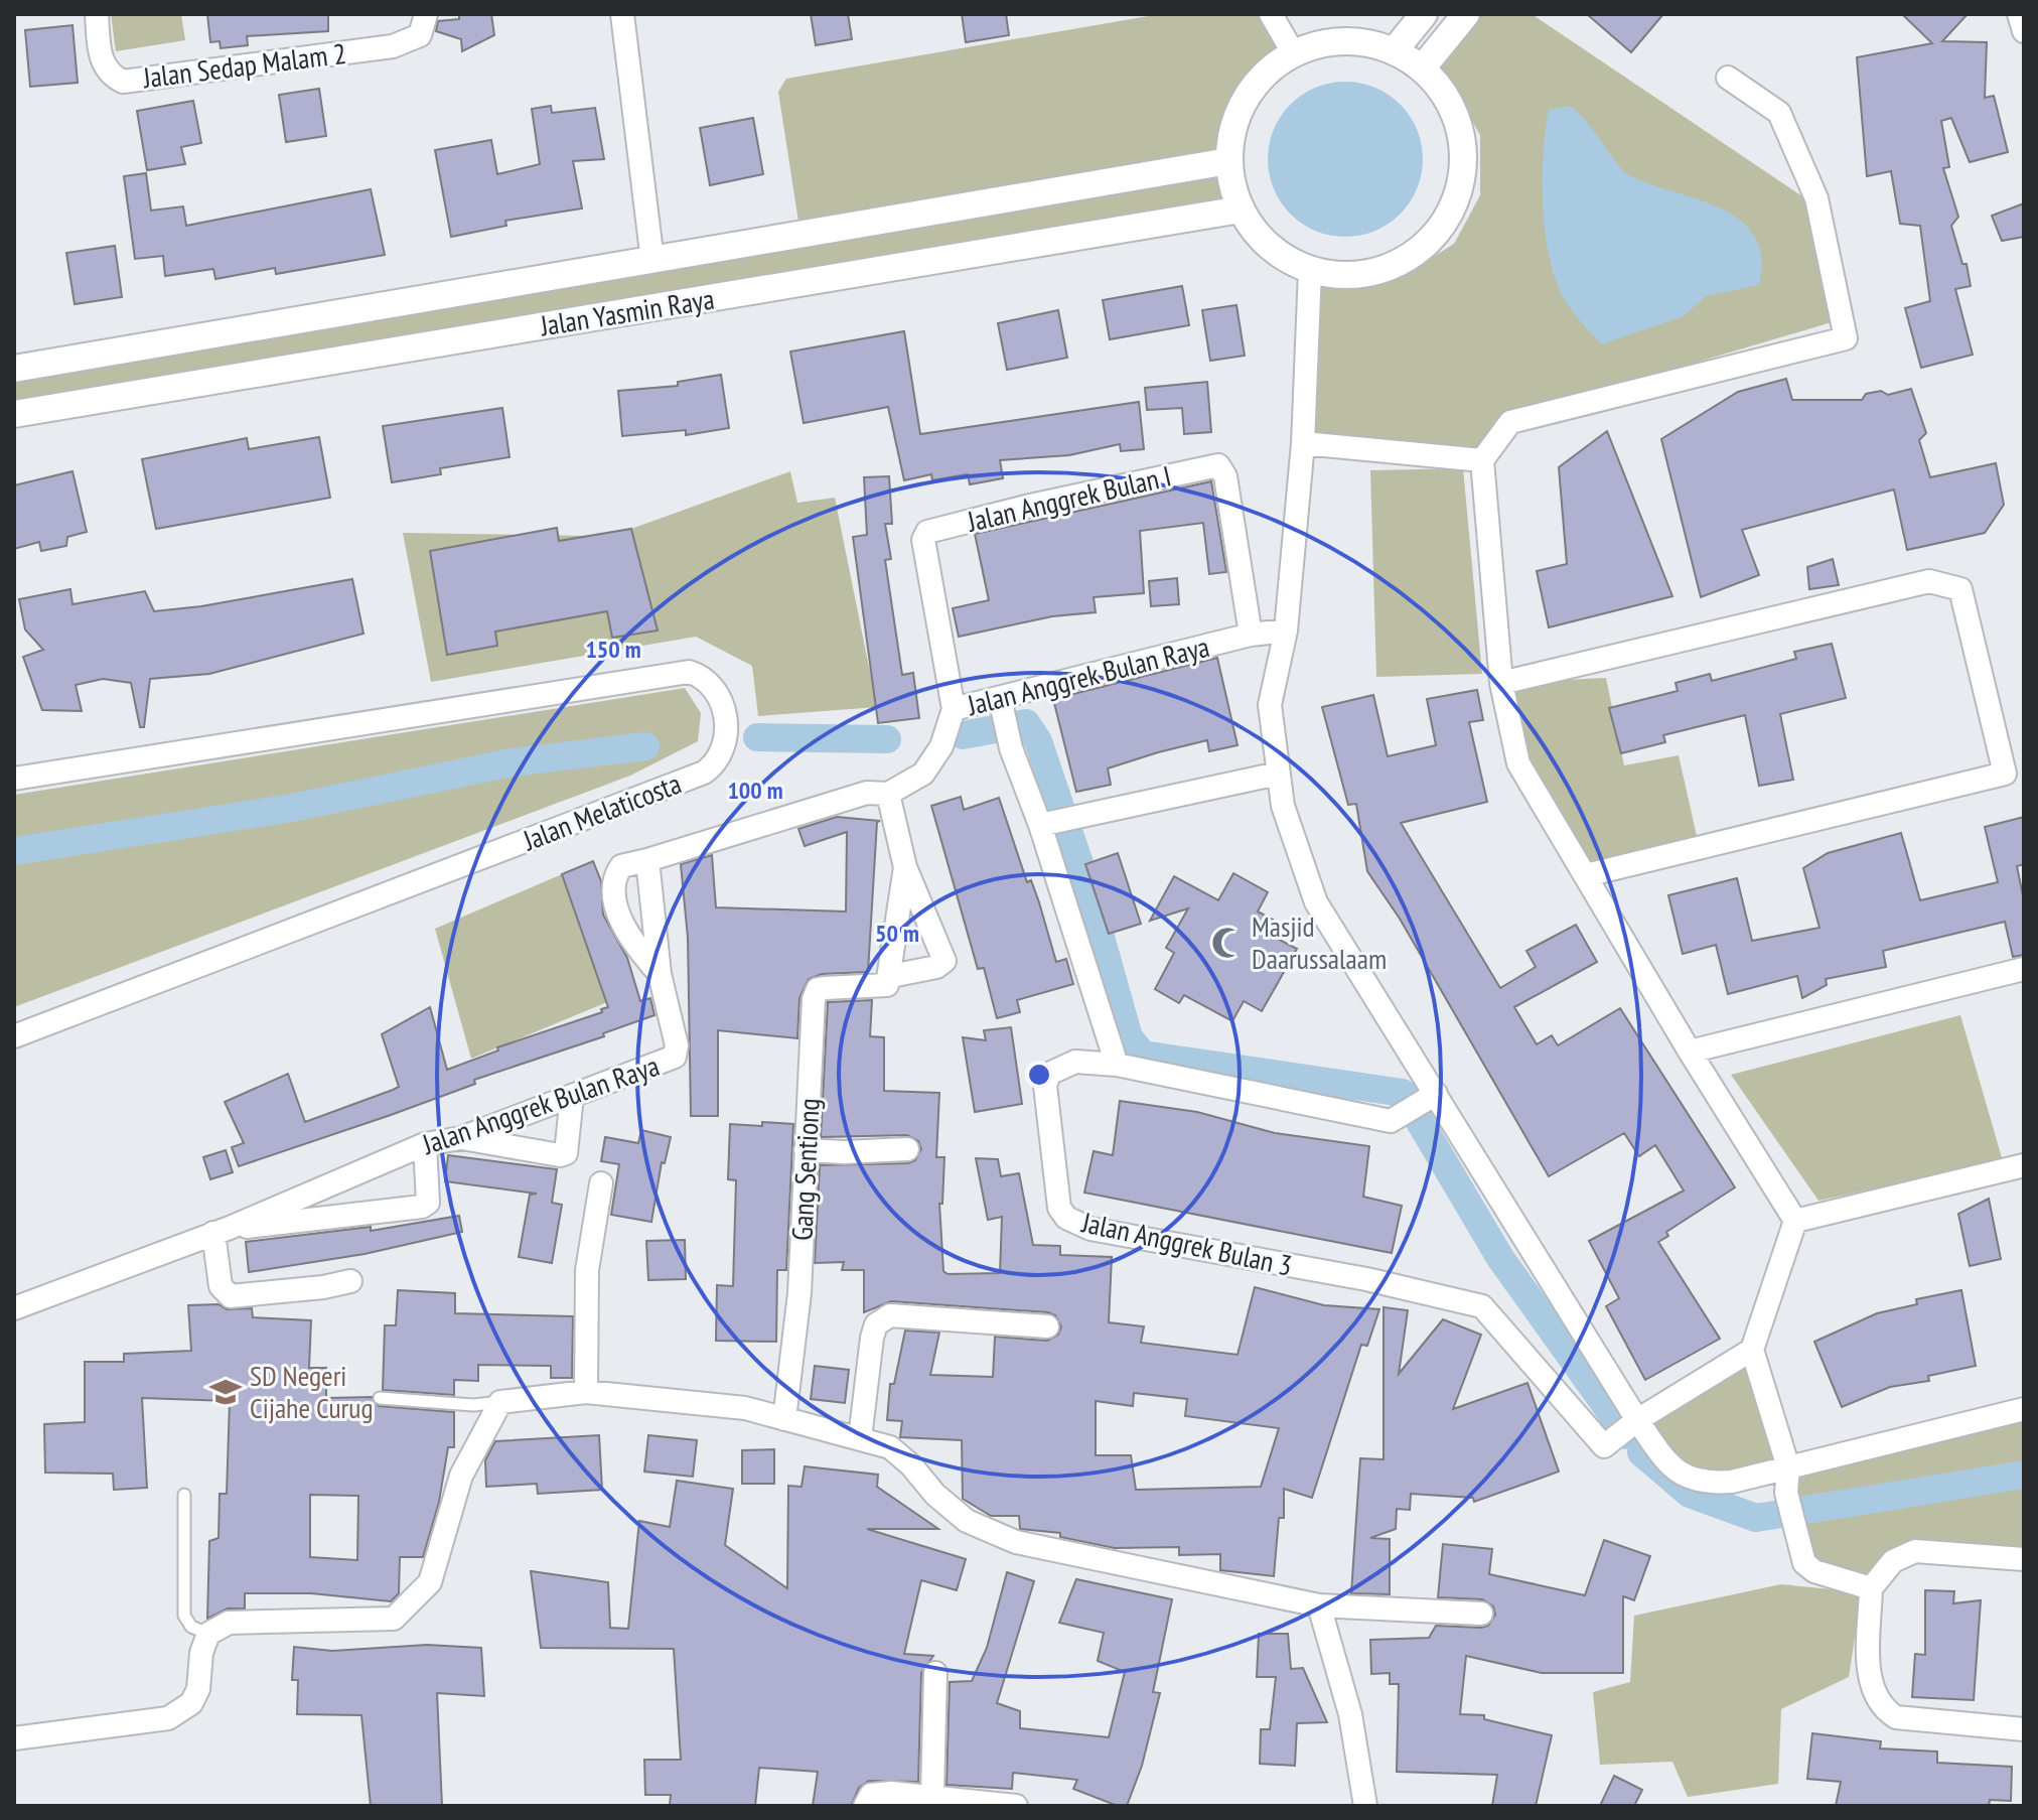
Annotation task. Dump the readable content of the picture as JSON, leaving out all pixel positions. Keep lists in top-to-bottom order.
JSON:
{
  "streets": {
    "street": [
      "Jalan Sedap Malam 2",
      "Jalan Yasmin Raya",
      "Jalan Anggrek Bulan I",
      "Jalan Anggrek Bulan Raya",
      "Jalan Melaticosta",
      "Gang Sentiong",
      "Jalan Anggrek Bulan 3"
    ]
  },
  "crossings": [
    ["Jalan Anggrek Bulan I", "Jalan Anggrek Bulan Raya"]
  ],
  "places": {
    "mosque": ["Masjid Daarussalaam"],
    "school or university": ["SD Negeri Cijahe Curug"]
  },
  "rings": ["150 m", "100 m", "50 m"]
}
